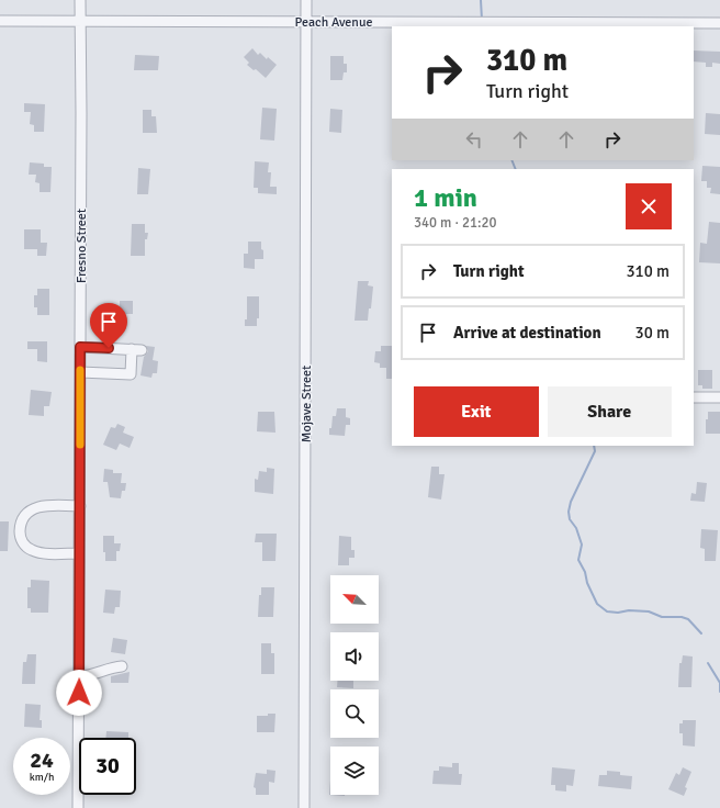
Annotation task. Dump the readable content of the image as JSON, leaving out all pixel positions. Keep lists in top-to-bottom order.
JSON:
{
  "streets": {
    "street": ["Peach Avenue", "Fresno Street", "Mojave Street"]
  },
  "crossings": [
    ["Peach Avenue", "Fresno Street"],
    ["Peach Avenue", "Mojave Street"]
  ],
  "north": "top left",
  "page": {
    "turn": ["310 m", "Turn right"],
    "heading": ["1 min", "340 m · 21:20"],
    "list": [
      {
        "name": "Turn right",
        "value": "310 m"
      },
      {
        "name": "Arrive at destination",
        "value": "30 m"
      }
    ],
    "buttons": ["Exit", "Share"],
    "speed": "24 km/h",
    "limit": "30"
  }
}
